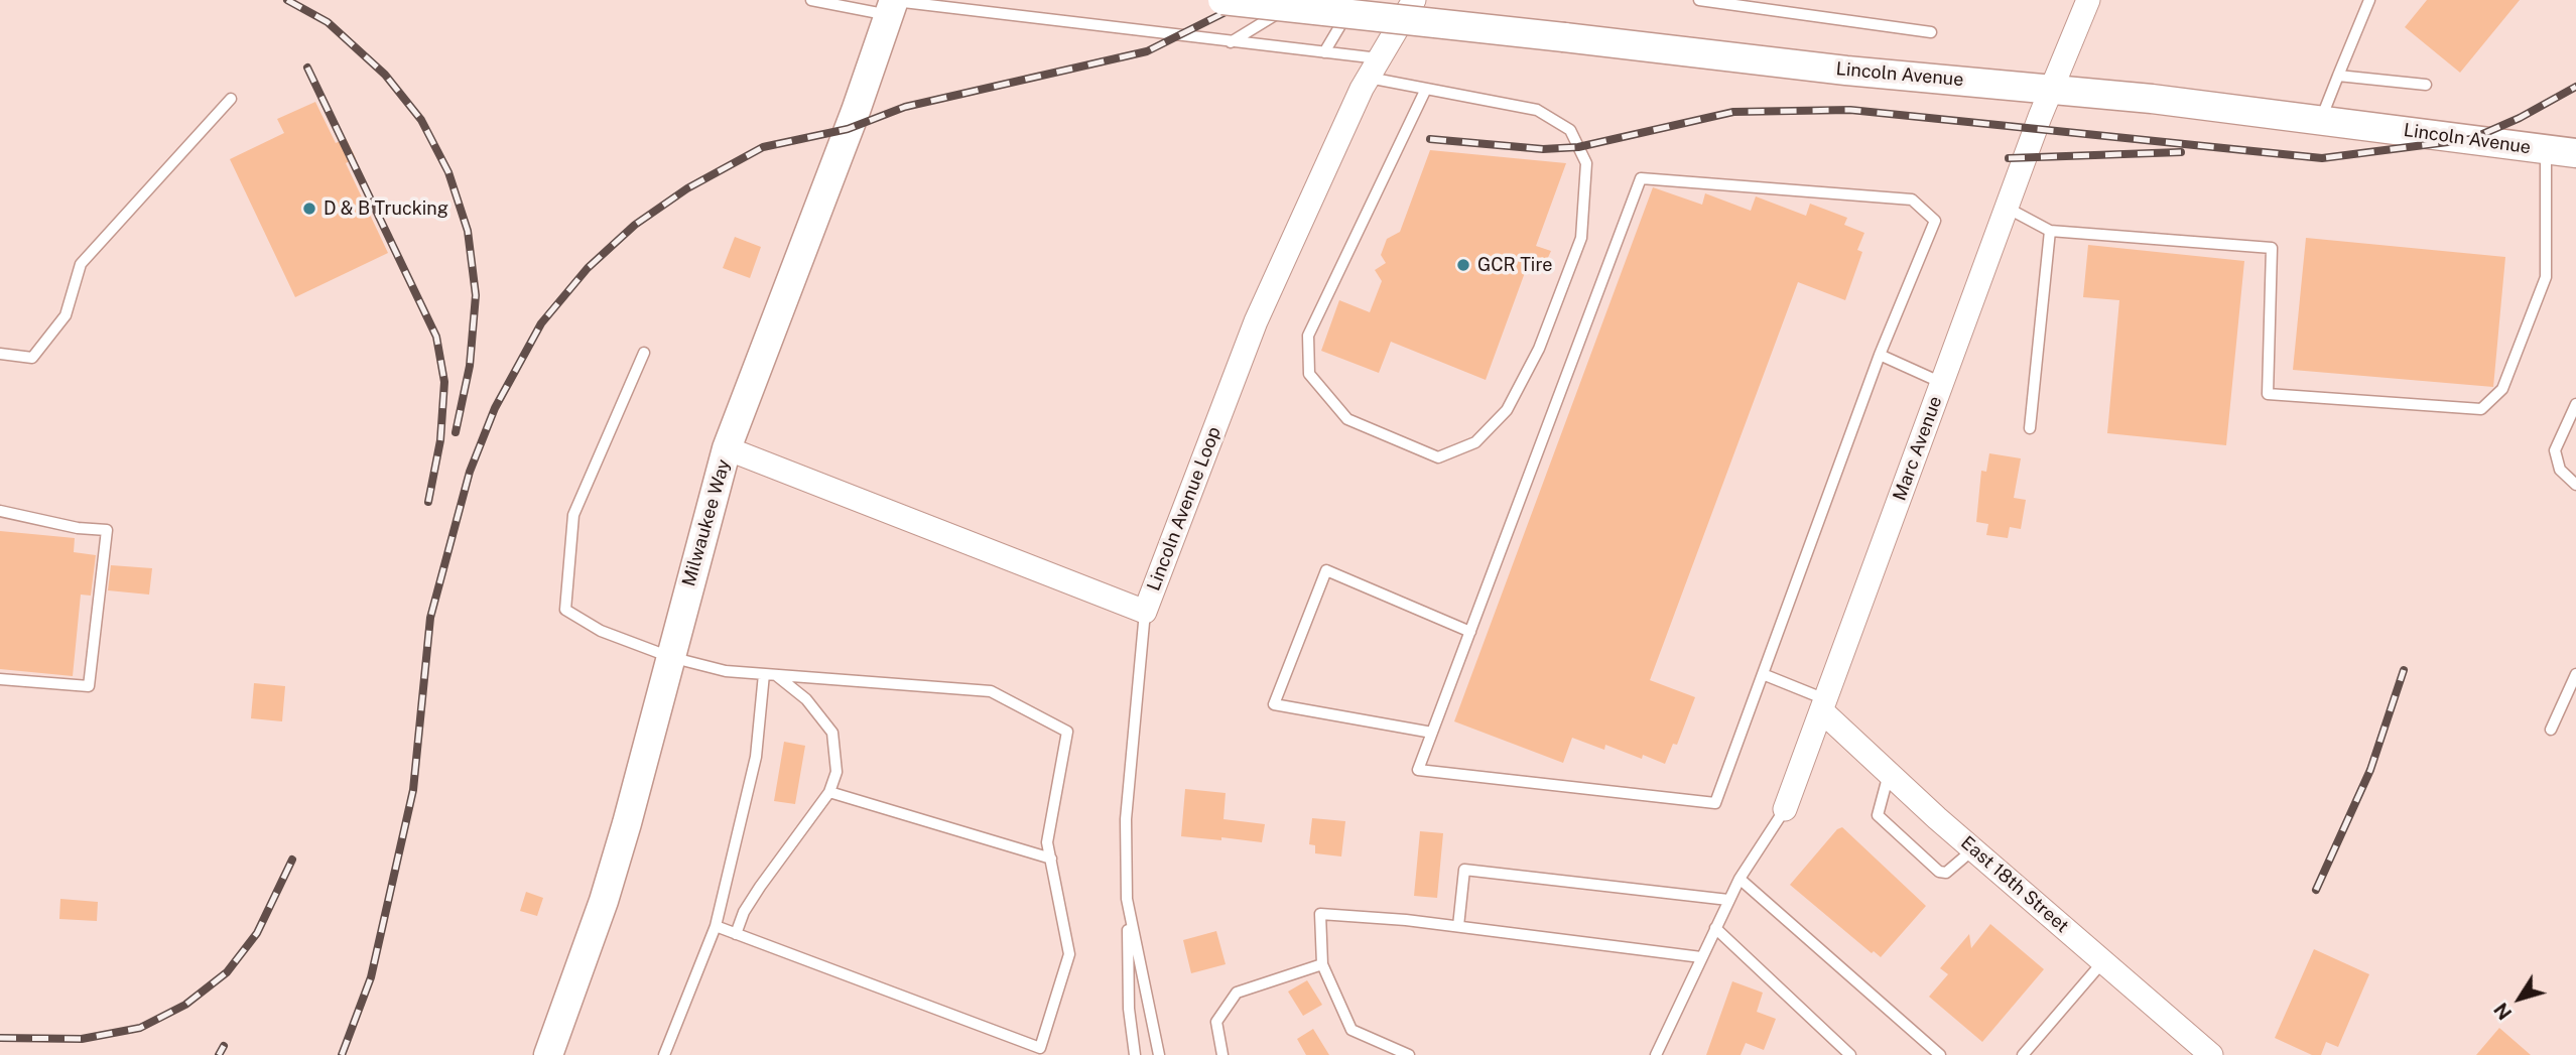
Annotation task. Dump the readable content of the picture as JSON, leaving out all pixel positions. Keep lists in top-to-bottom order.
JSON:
{
  "streets": {
    "street": [
      "Lincoln Avenue",
      "Marc Avenue",
      "Lincoln Avenue Loop",
      "Milwaukee Way",
      "East 18th Street"
    ]
  },
  "crossings": [
    ["Lincoln Avenue", "Marc Avenue"],
    ["Marc Avenue", "East 18th Street"],
    ["Lincoln Avenue Loop", "Milwaukee Way"]
  ],
  "places": ["D & B Trucking", "GCR Tire"],
  "north": "bottom left"
}
